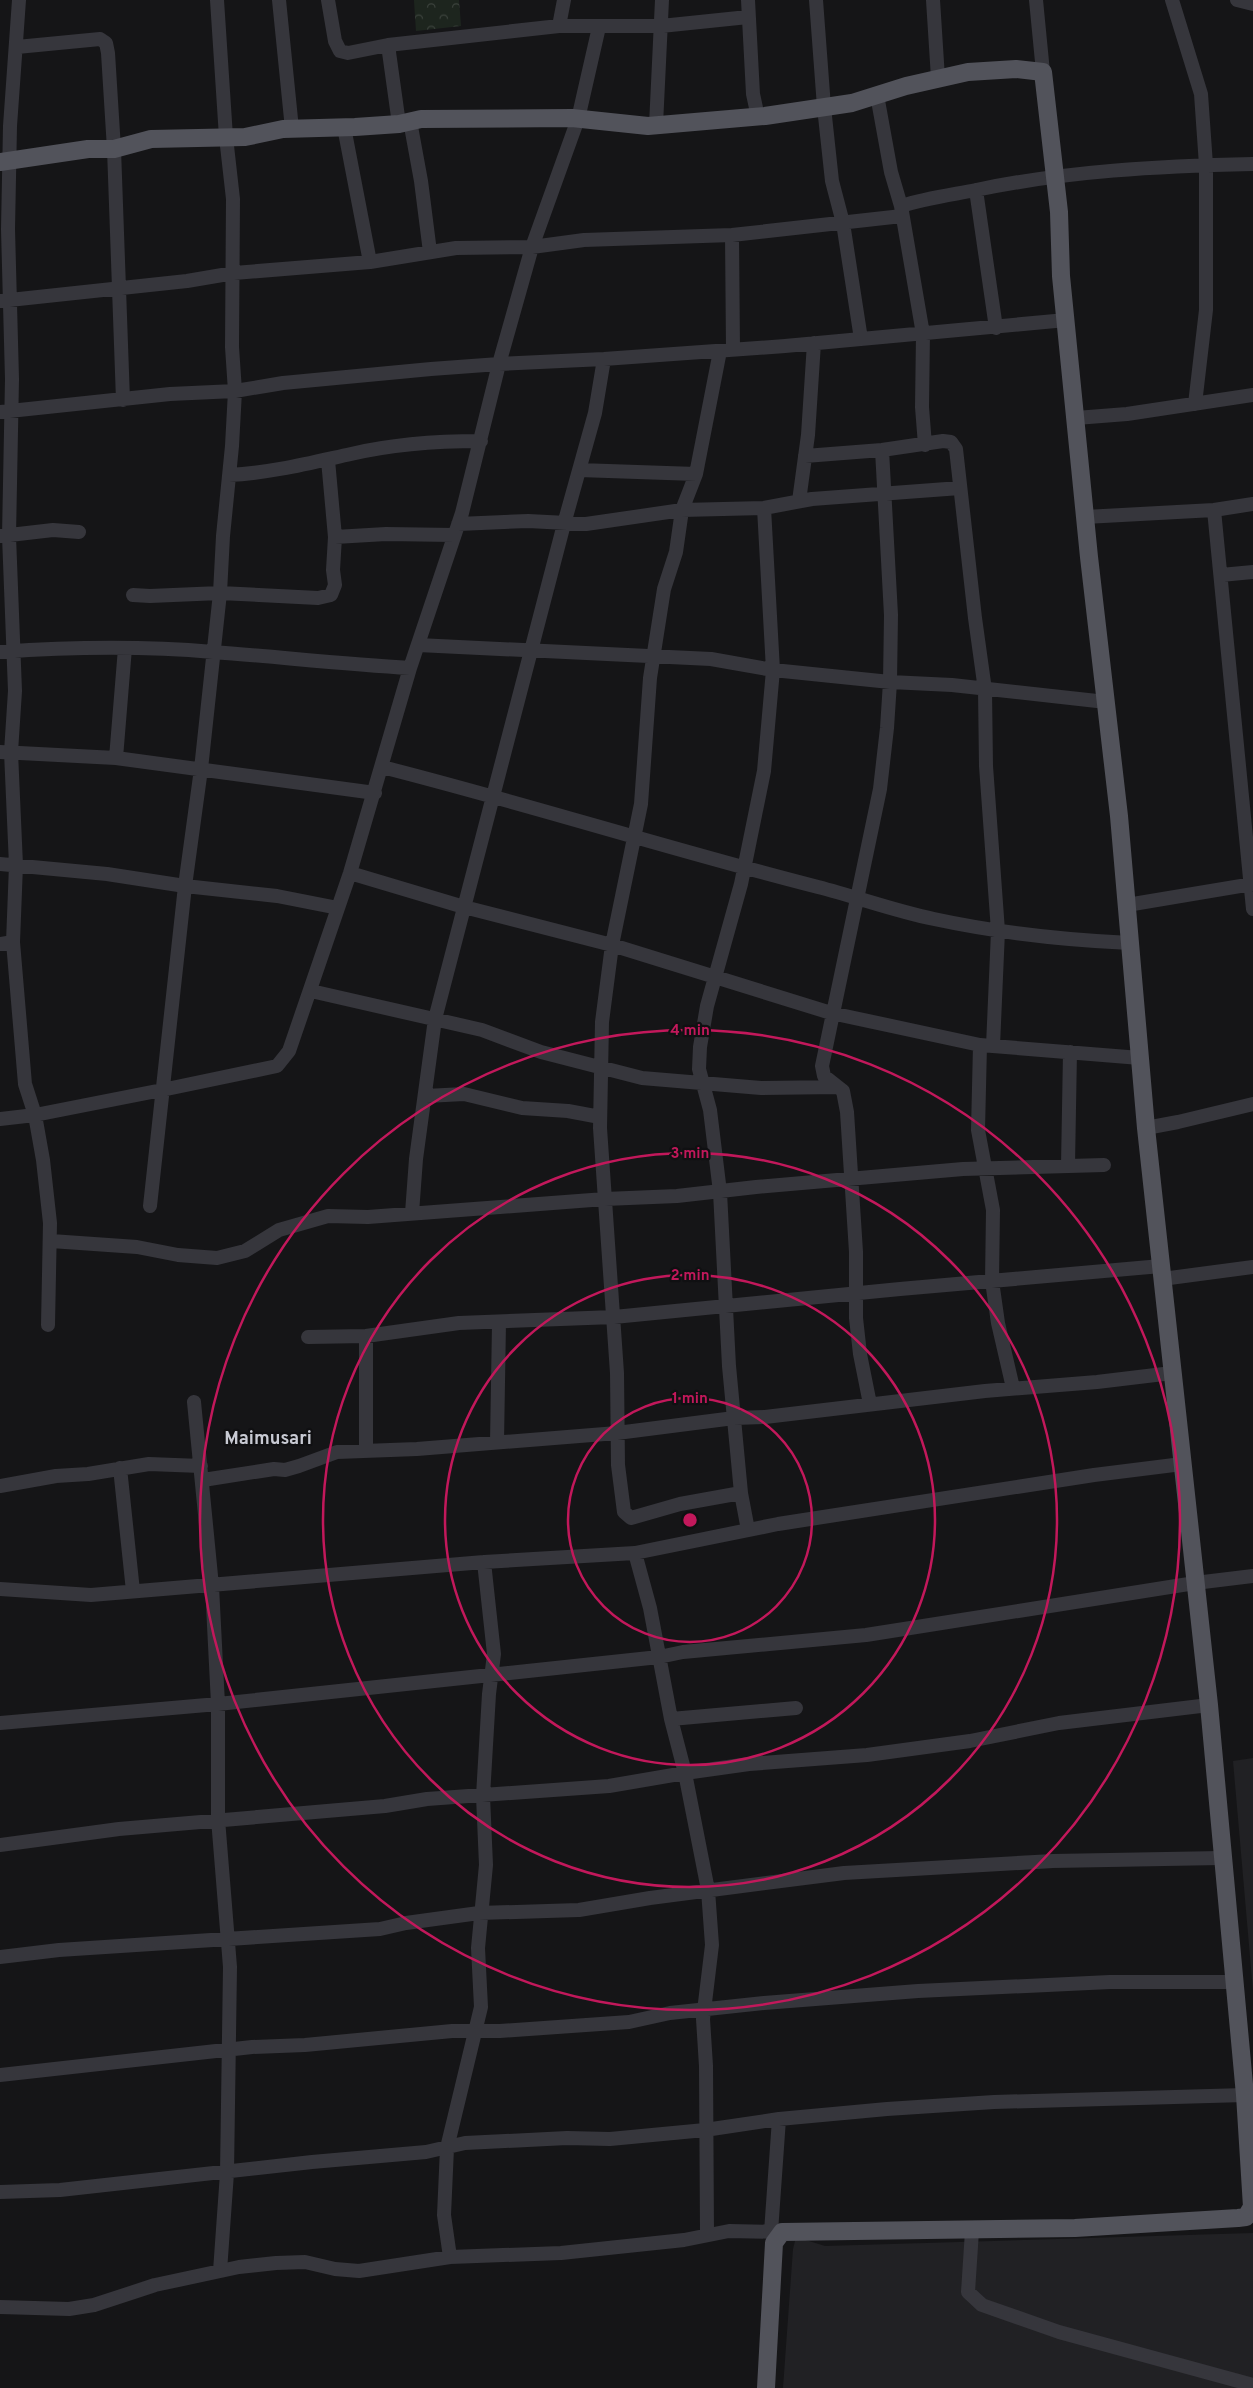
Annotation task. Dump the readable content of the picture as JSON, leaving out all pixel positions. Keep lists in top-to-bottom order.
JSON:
{
  "districts": ["Maimusari"],
  "rings": [
    "4 min",
    "3 min",
    "2 min",
    "1 min"
  ]
}
